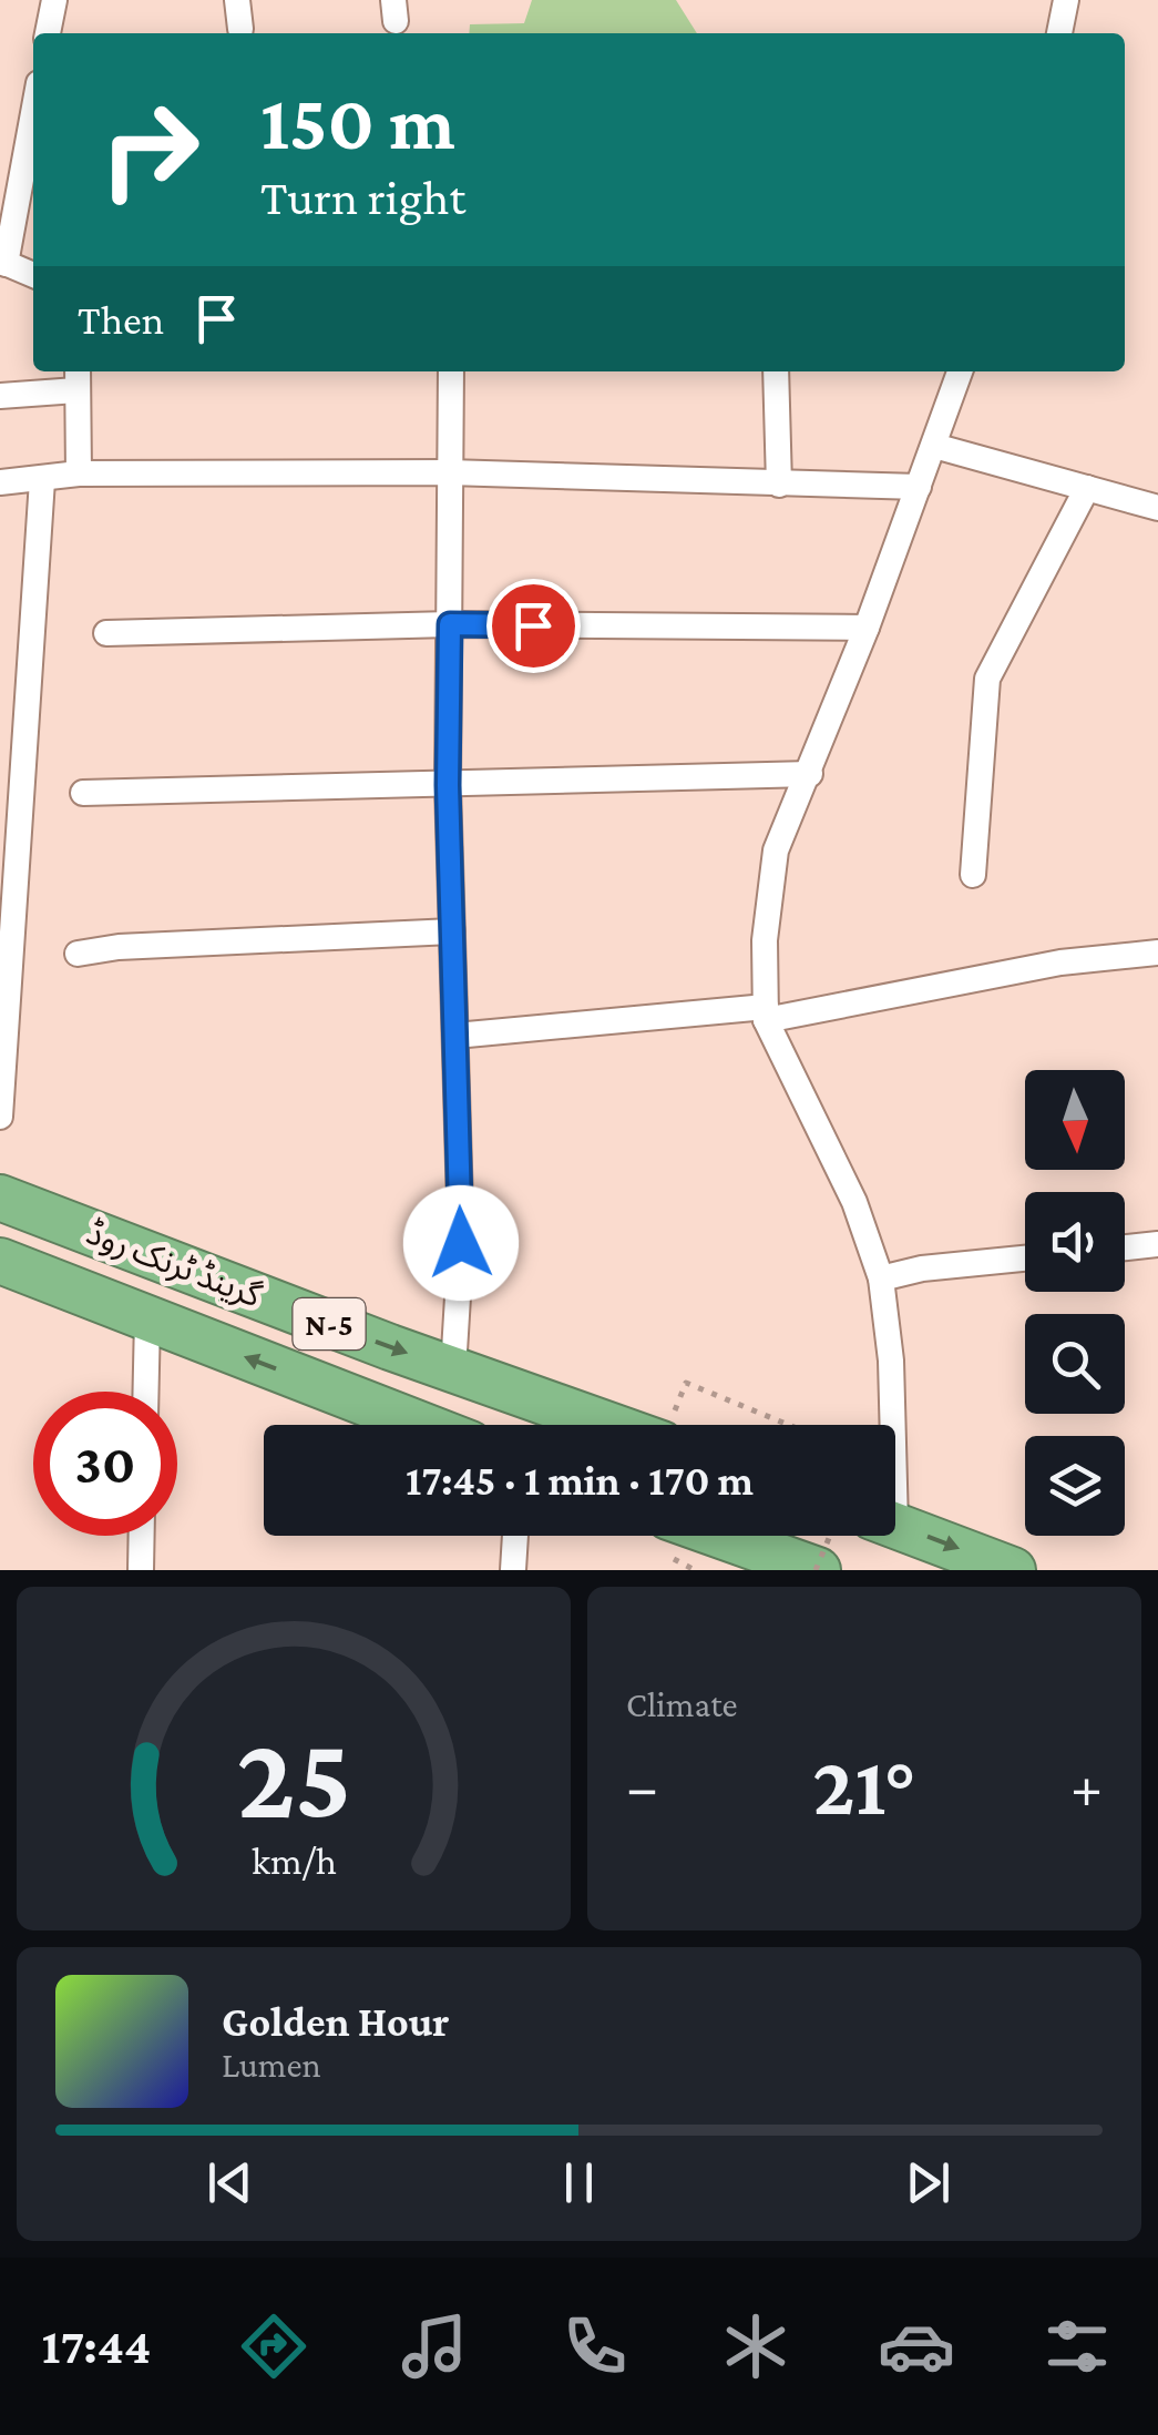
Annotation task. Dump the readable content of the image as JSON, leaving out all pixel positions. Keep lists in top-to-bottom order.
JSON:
{
  "streets": {
    "highway": ["گرینڈ ٹرنک روڈ", "N-5"]
  },
  "north": "bottom",
  "page": {
    "turn": ["150 m", "Turn right"],
    "then": "Then",
    "limit": "30",
    "trip": "17:45 · 1 min · 170 m",
    "tile": "Climate",
    "heat": ["−", "21°", "+"],
    "song": ["Golden Hour", "Lumen"],
    "tabs": "17:44",
    "gauge": ["25", "km/h"]
  }
}
